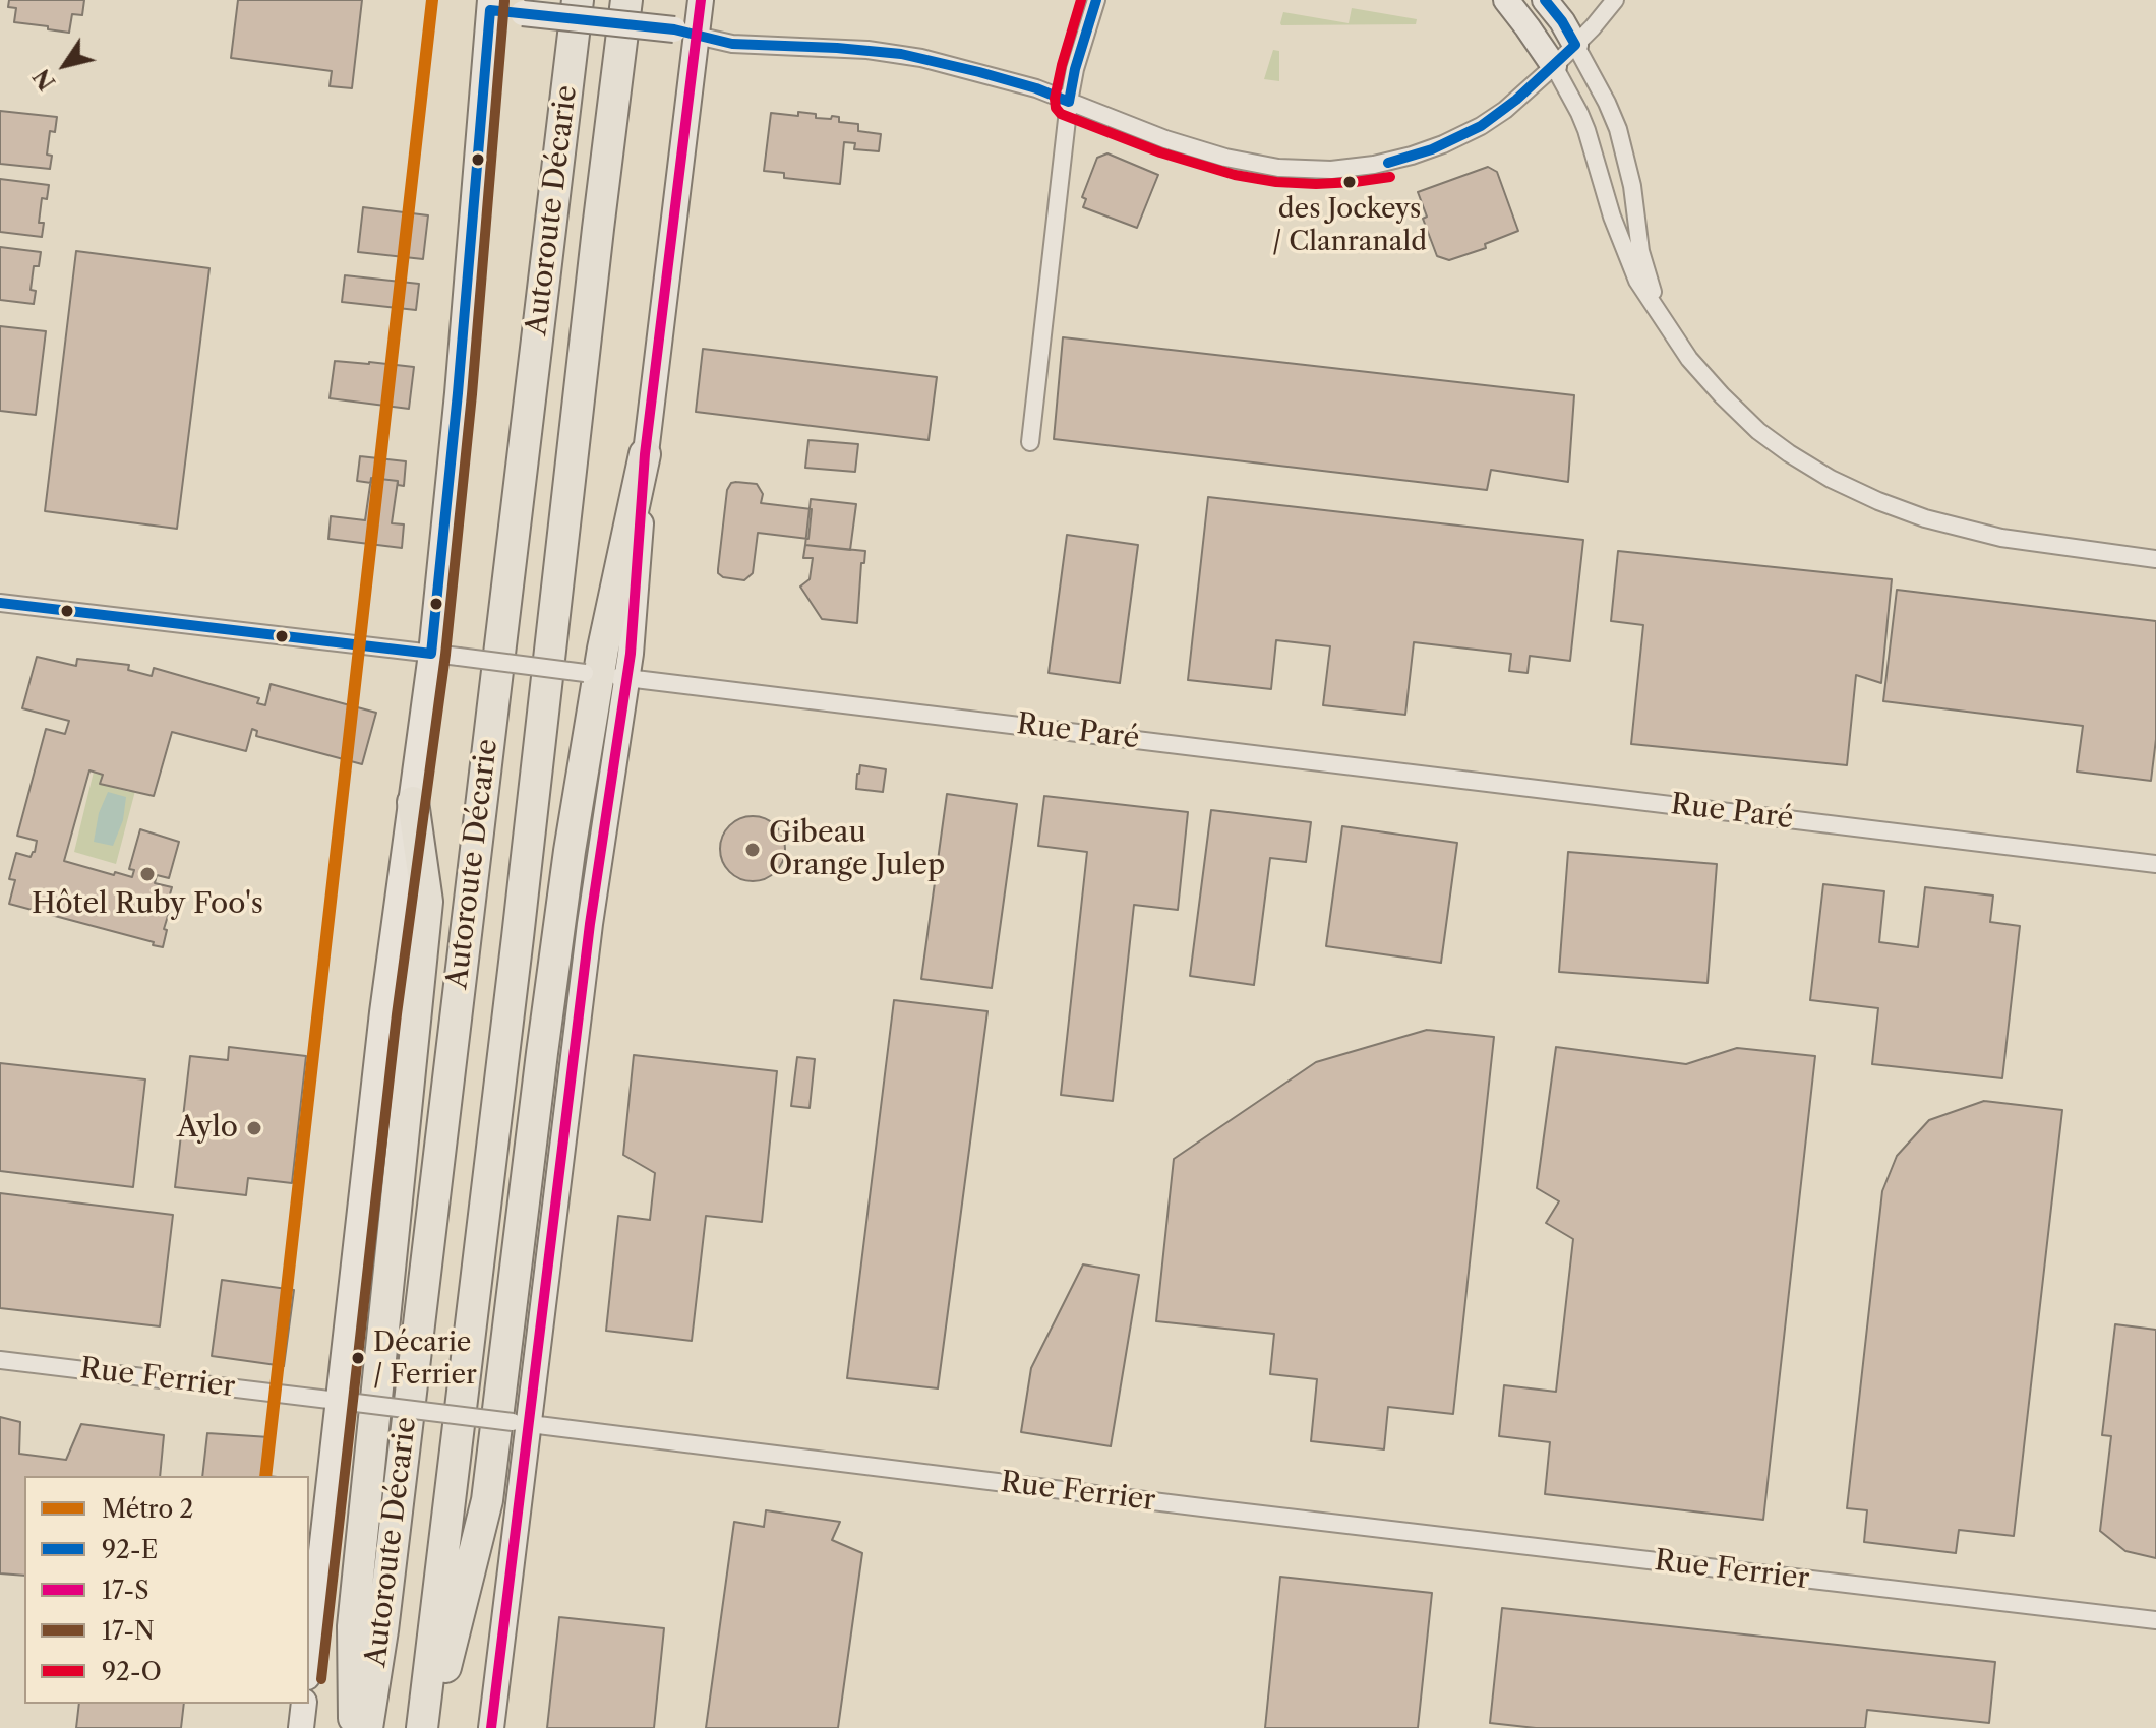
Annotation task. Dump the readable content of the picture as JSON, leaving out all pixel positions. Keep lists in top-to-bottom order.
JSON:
{
  "streets": {
    "highway": ["Autoroute Décarie"],
    "street": ["Rue Paré", "Rue Ferrier"]
  },
  "places": [
    "des Jockeys / Clanranald",
    "Gibeau Orange Julep",
    "Hôtel Ruby Foo's",
    "Aylo",
    "Décarie / Ferrier"
  ],
  "lines": [
    "metro line 2",
    "transit line 92-E",
    "transit line 17-S",
    "transit line 92-O",
    "transit line 17-N"
  ],
  "legend": [
    "Métro 2",
    "92-E",
    "17-S",
    "17-N",
    "92-O"
  ],
  "north": "bottom left"
}
